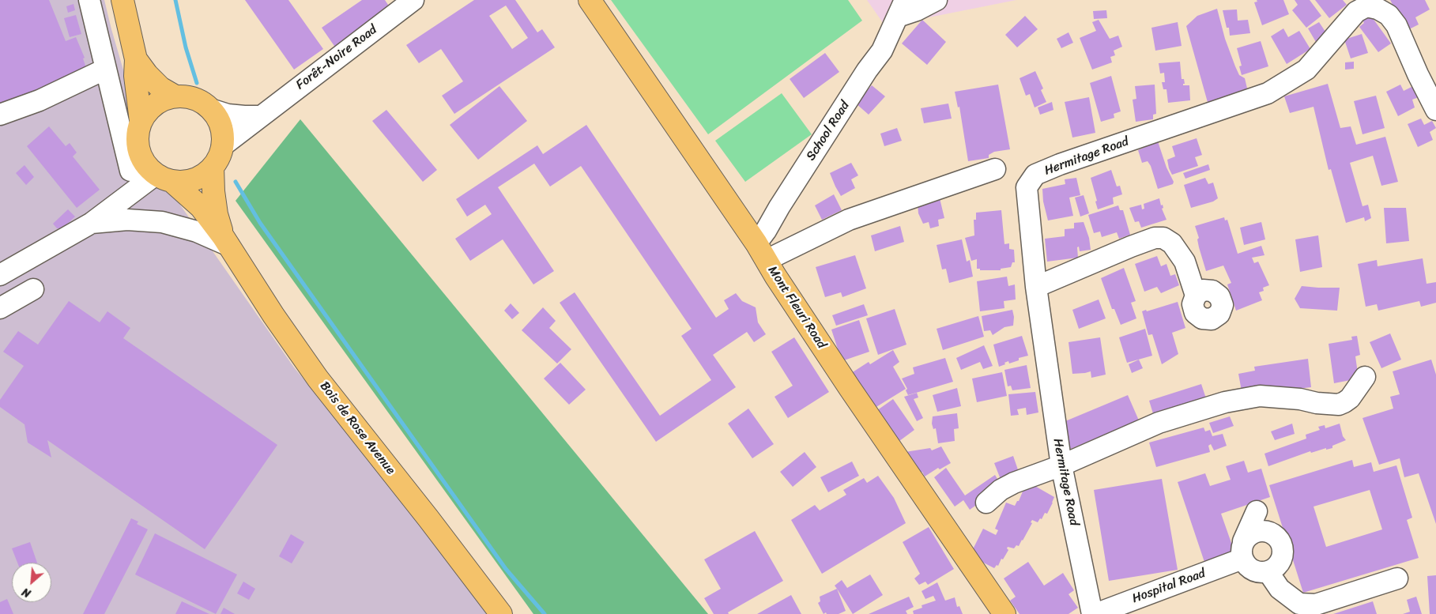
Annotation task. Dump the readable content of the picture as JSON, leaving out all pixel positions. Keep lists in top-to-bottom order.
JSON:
{
  "streets": {
    "main road": ["Mont Fleuri Road", "Bois de Rose Avenue"],
    "street": [
      "Forêt-Noire Road",
      "School Road",
      "Hermitage Road",
      "Hospital Road"
    ]
  },
  "crossings": [
    ["Forêt-Noire Road", "Bois de Rose Avenue"],
    ["School Road", "Mont Fleuri Road"]
  ],
  "north": "bottom left"
}
